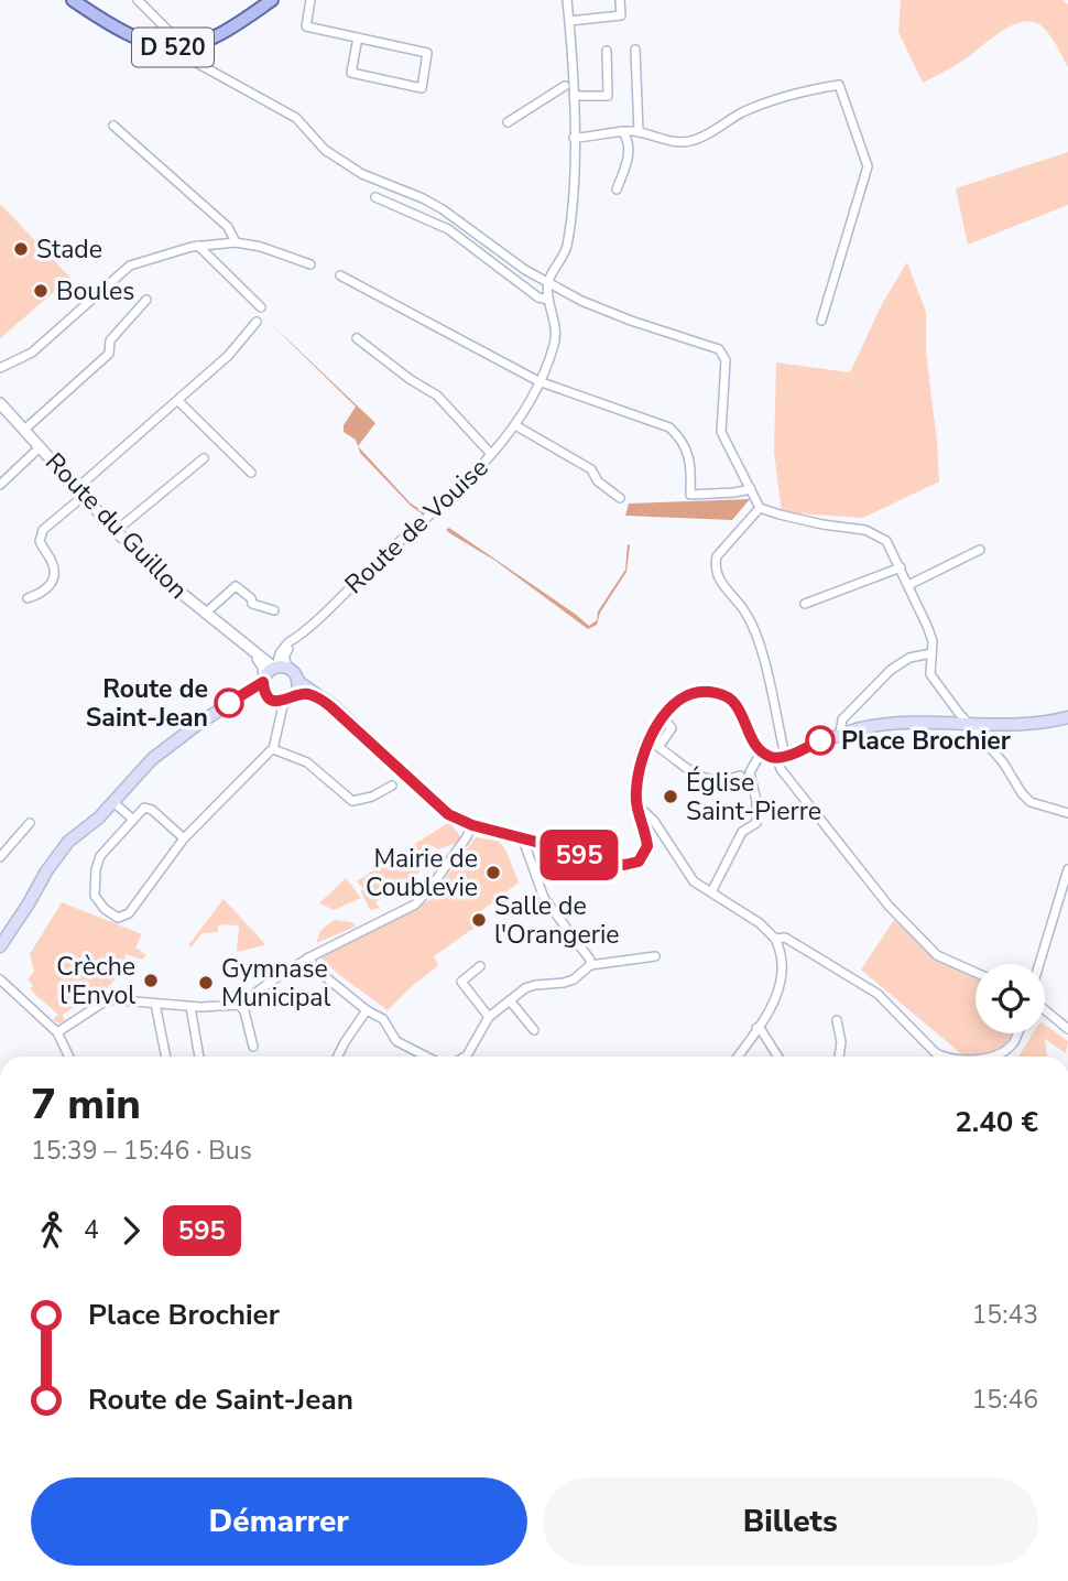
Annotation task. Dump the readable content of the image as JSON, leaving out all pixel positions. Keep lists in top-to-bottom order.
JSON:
{
  "streets": {
    "main road": ["D 520"],
    "street": ["Route du Guillon", "Route de Vouise"]
  },
  "crossings": [
    ["Route du Guillon", "Route de Vouise"]
  ],
  "places": [
    "Stade",
    "Boules",
    "Route de Saint-Jean",
    "Place Brochier",
    "Église Saint-Pierre",
    "Mairie de Coublevie",
    "Salle de l'Orangerie",
    "Crèche l'Envol",
    "Gymnase Municipal"
  ],
  "lines": ["bus line 595"],
  "page": {
    "on_map": "595",
    "heading": ["7 min", "15:39 – 15:46 · Bus", "2.40 €"],
    "legs": ["4", "595"],
    "list": [
      {
        "name": "Place Brochier",
        "value": "15:43"
      },
      {
        "name": "Route de Saint-Jean",
        "value": "15:46"
      }
    ],
    "buttons": ["Démarrer", "Billets"]
  }
}
